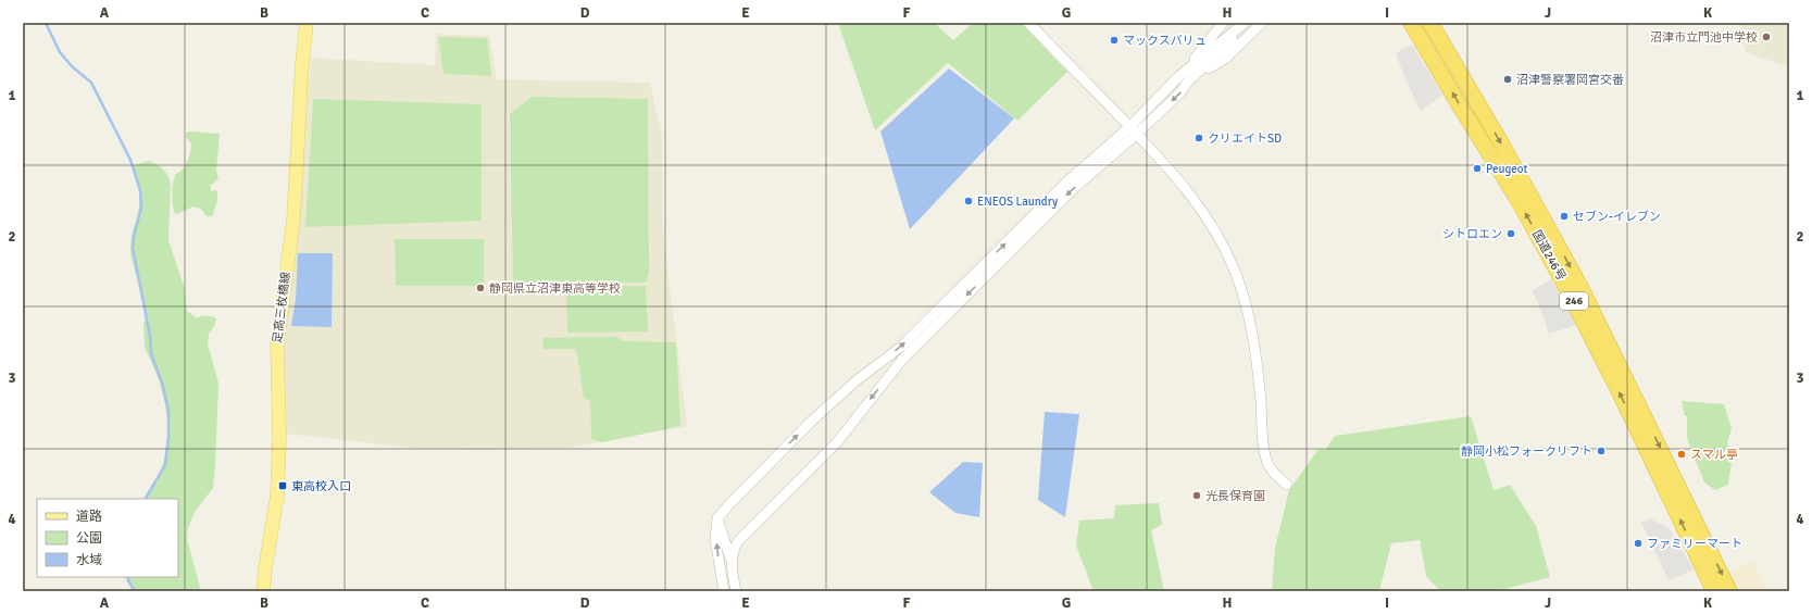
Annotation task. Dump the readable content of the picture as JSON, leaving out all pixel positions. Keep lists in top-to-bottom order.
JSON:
{
  "streets": {
    "highway": ["国道246号", "246"],
    "main road": ["足高三枚橋線"]
  },
  "crossings": [
    ["国道246号", "246"]
  ],
  "places": {
    "other": [
      "沼津市立門池中学校",
      "マックスバリュ",
      "沼津警察署岡宮交番",
      "クリエイトSD",
      "Peugeot",
      "ENEOS Laundry",
      "セブン-イレブン",
      "シトロエン",
      "静岡県立沼津東高等学校",
      "静岡小松フォークリフト",
      "スマル亭",
      "光長保育園",
      "ファミリーマート"
    ],
    "transit": ["東高校入口"]
  },
  "legend": ["道路", "公園", "水域"],
  "grid": {
    "columns": [
      "A",
      "B",
      "C",
      "D",
      "E",
      "F",
      "G",
      "H",
      "I",
      "J",
      "K"
    ],
    "rows": [
      "1",
      "2",
      "3",
      "4"
    ]
  }
}
